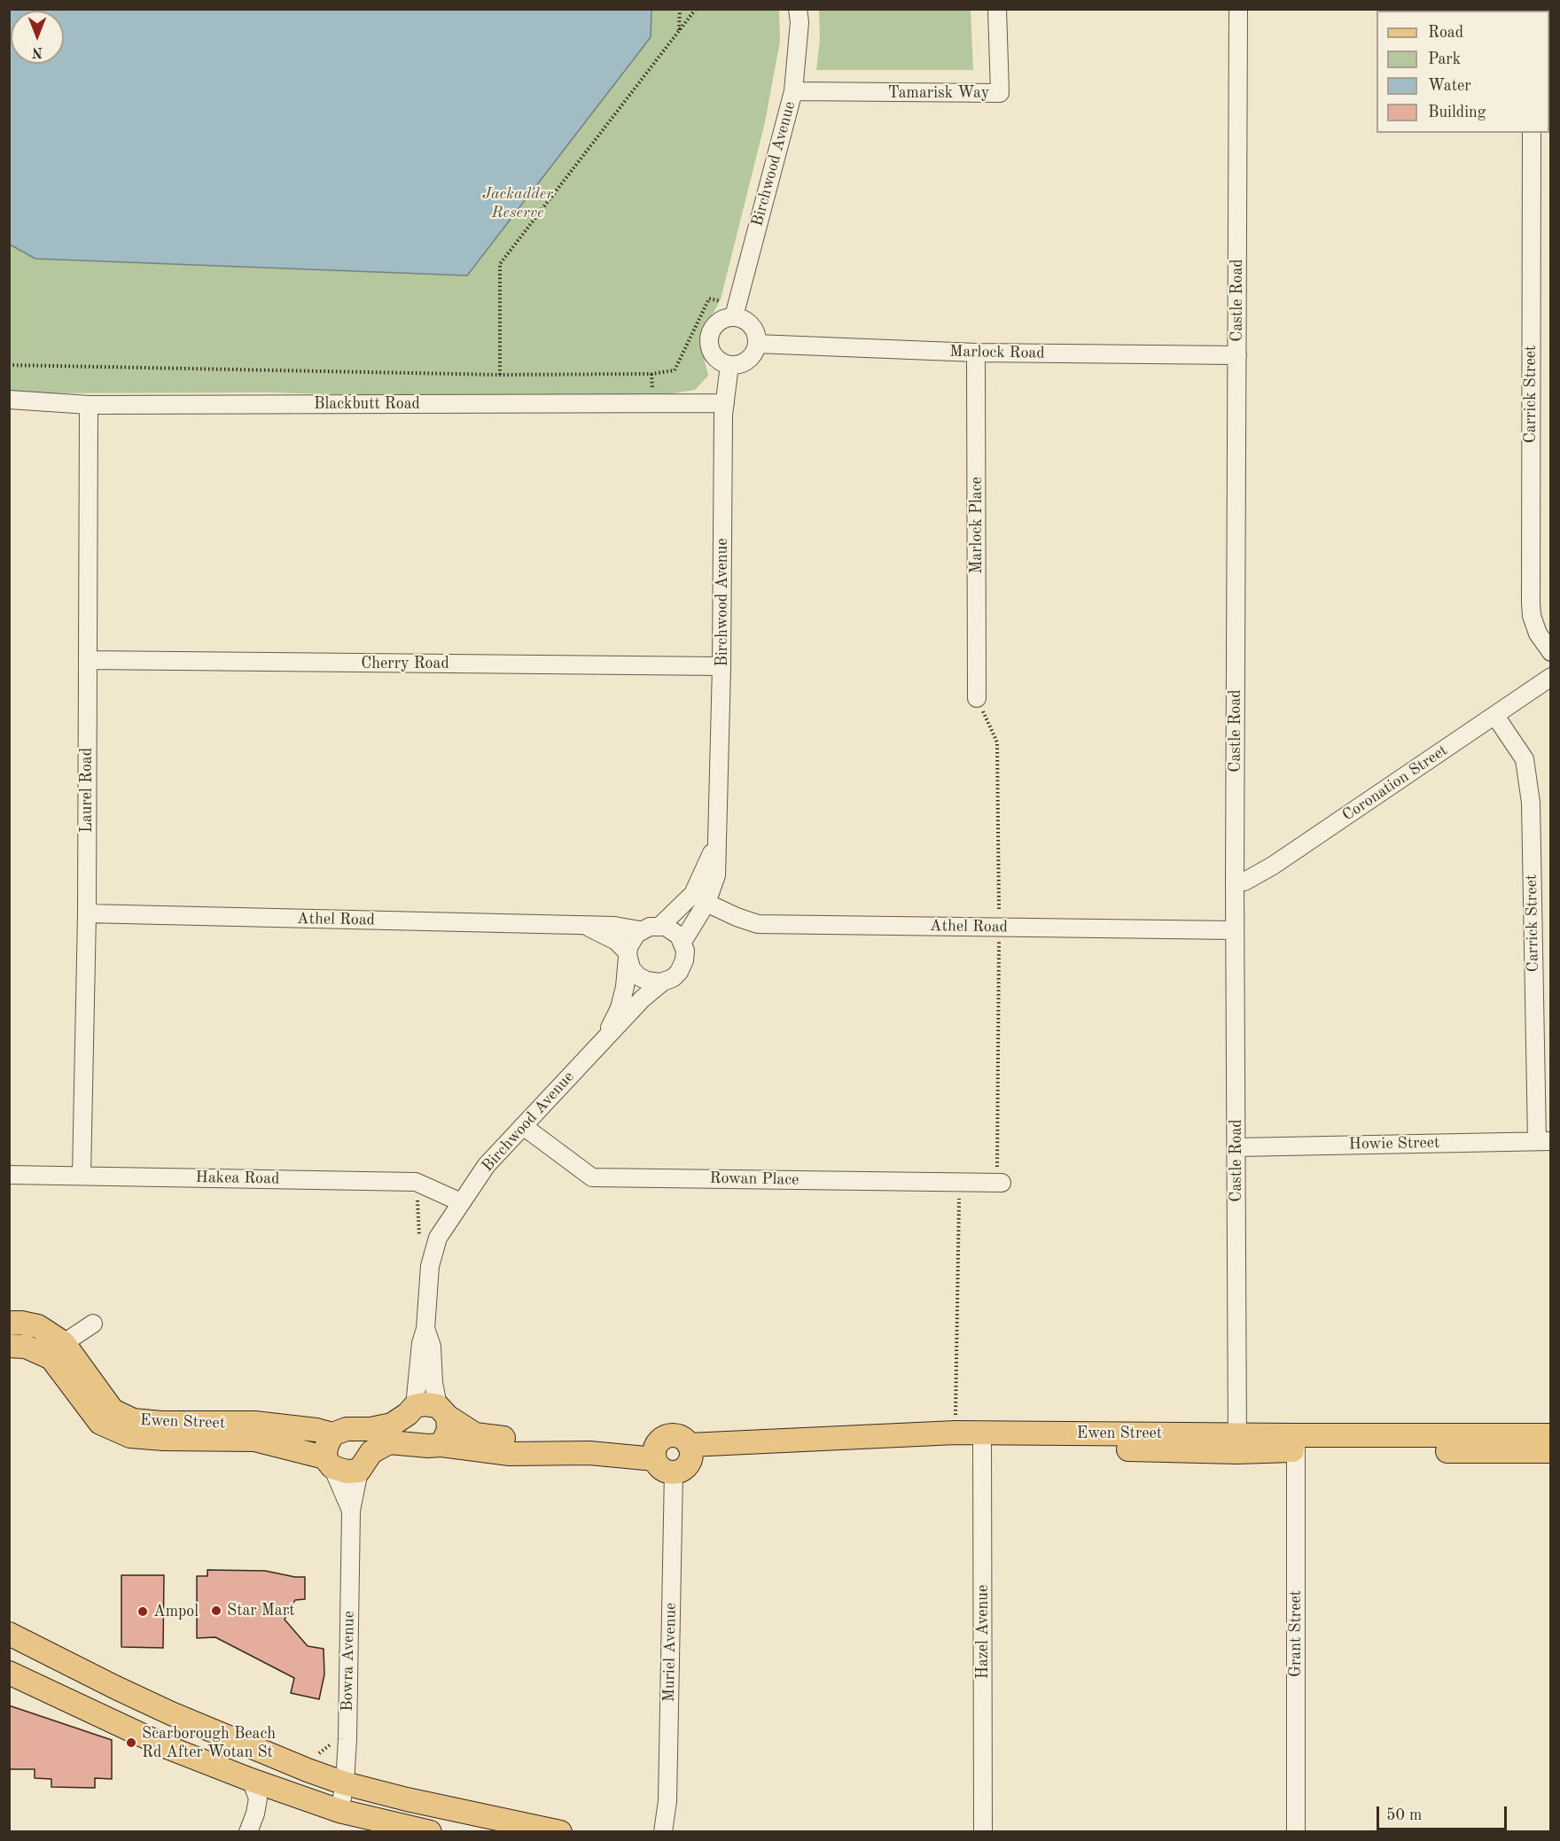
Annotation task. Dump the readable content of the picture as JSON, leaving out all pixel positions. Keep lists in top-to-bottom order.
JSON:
{
  "streets": {
    "main road": ["Ewen Street"],
    "street": [
      "Tamarisk Way",
      "Birchwood Avenue",
      "Castle Road",
      "Marlock Road",
      "Carrick Street",
      "Blackbutt Road",
      "Marlock Place",
      "Cherry Road",
      "Coronation Street",
      "Laurel Road",
      "Athel Road",
      "Howie Street",
      "Hakea Road",
      "Rowan Place",
      "Hazel Avenue",
      "Grant Street",
      "Muriel Avenue",
      "Bowra Avenue"
    ]
  },
  "crossings": [
    ["Tamarisk Way", "Birchwood Avenue"],
    ["Birchwood Avenue", "Marlock Road"],
    ["Birchwood Avenue", "Blackbutt Road"],
    ["Birchwood Avenue", "Cherry Road"],
    ["Birchwood Avenue", "Athel Road"],
    ["Birchwood Avenue", "Hakea Road"],
    ["Birchwood Avenue", "Rowan Place"],
    ["Birchwood Avenue", "Ewen Street"],
    ["Castle Road", "Marlock Road"],
    ["Castle Road", "Coronation Street"],
    ["Castle Road", "Athel Road"],
    ["Castle Road", "Howie Street"],
    ["Castle Road", "Ewen Street"],
    ["Marlock Road", "Marlock Place"],
    ["Carrick Street", "Coronation Street"],
    ["Carrick Street", "Howie Street"],
    ["Blackbutt Road", "Laurel Road"],
    ["Cherry Road", "Laurel Road"],
    ["Laurel Road", "Athel Road"],
    ["Laurel Road", "Hakea Road"],
    ["Ewen Street", "Hazel Avenue"],
    ["Ewen Street", "Grant Street"],
    ["Ewen Street", "Muriel Avenue"],
    ["Ewen Street", "Bowra Avenue"]
  ],
  "parks": ["Jackadder Reserve"],
  "places": ["Star Mart", "Ampol", "Scarborough Beach Rd After Wotan St"],
  "legend": [
    "Road",
    "Park",
    "Water",
    "Building"
  ],
  "scale_bar": "50 m",
  "north": "bottom"
}
